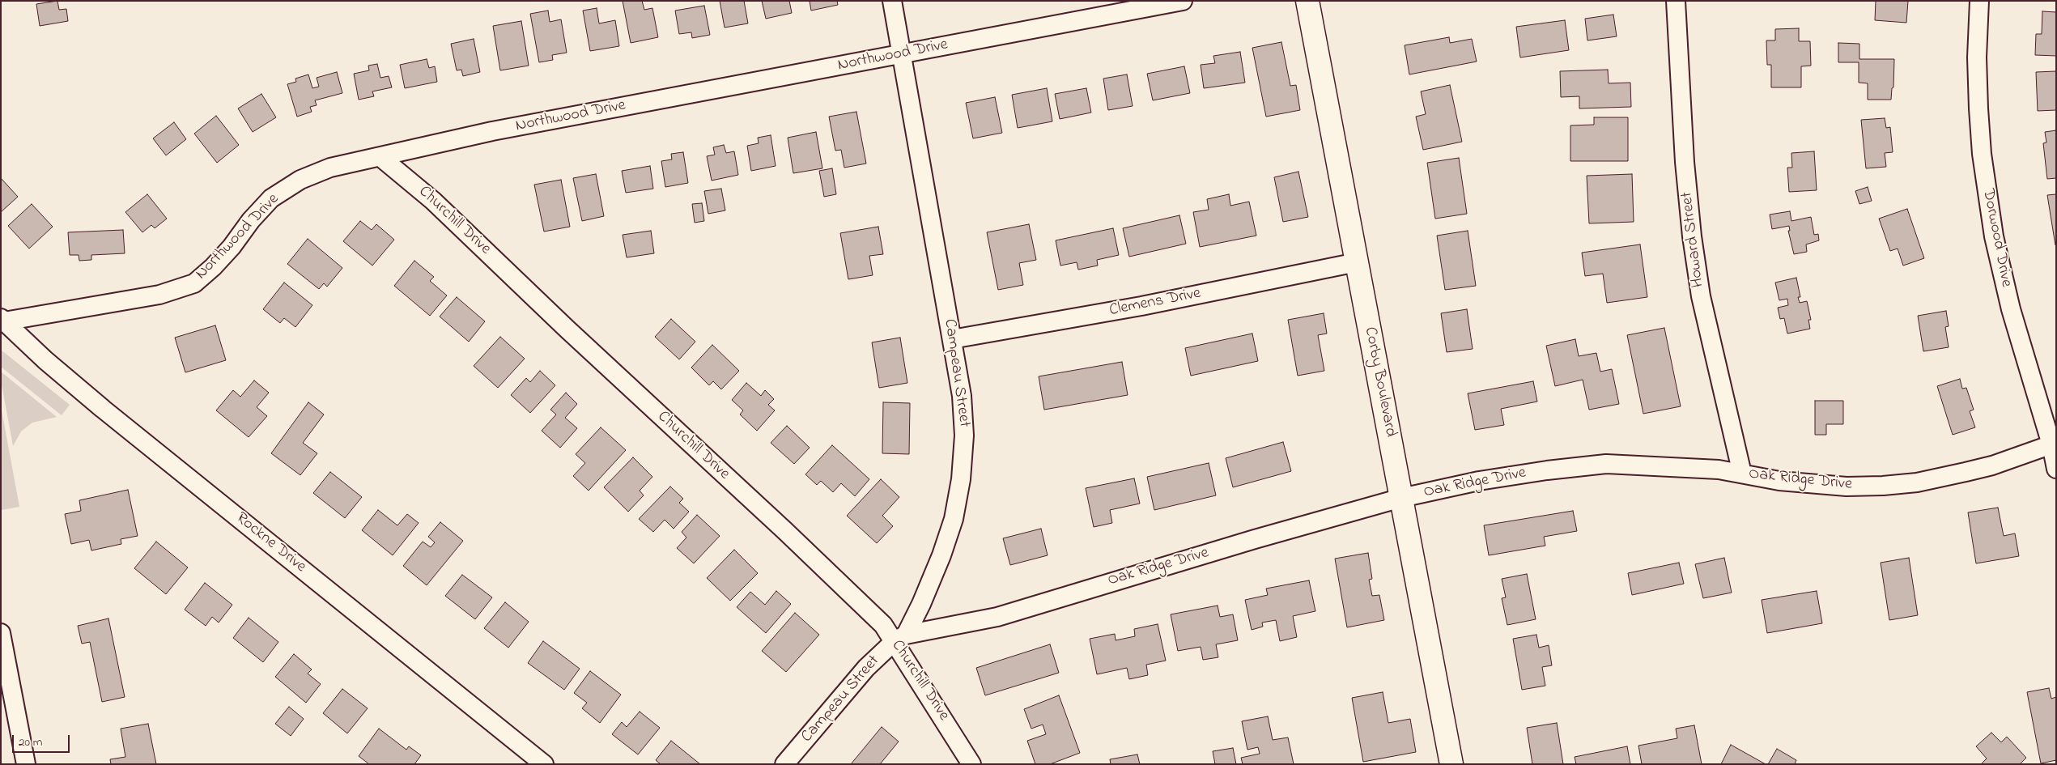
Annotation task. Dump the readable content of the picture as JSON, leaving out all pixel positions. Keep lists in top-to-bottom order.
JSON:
{
  "streets": {
    "street": [
      "Northwood Drive",
      "Churchill Drive",
      "Dorwood Drive",
      "Howard Street",
      "Clemens Drive",
      "Campeau Street",
      "Corby Boulevard",
      "Oak Ridge Drive",
      "Rockne Drive"
    ]
  },
  "crossings": [
    ["Northwood Drive", "Churchill Drive"],
    ["Northwood Drive", "Campeau Street"],
    ["Northwood Drive", "Rockne Drive"],
    ["Churchill Drive", "Campeau Street"],
    ["Churchill Drive", "Oak Ridge Drive"],
    ["Dorwood Drive", "Oak Ridge Drive"],
    ["Howard Street", "Oak Ridge Drive"],
    ["Clemens Drive", "Campeau Street"],
    ["Clemens Drive", "Corby Boulevard"],
    ["Campeau Street", "Oak Ridge Drive"],
    ["Corby Boulevard", "Oak Ridge Drive"]
  ],
  "scale_bar": "20 m"
}
